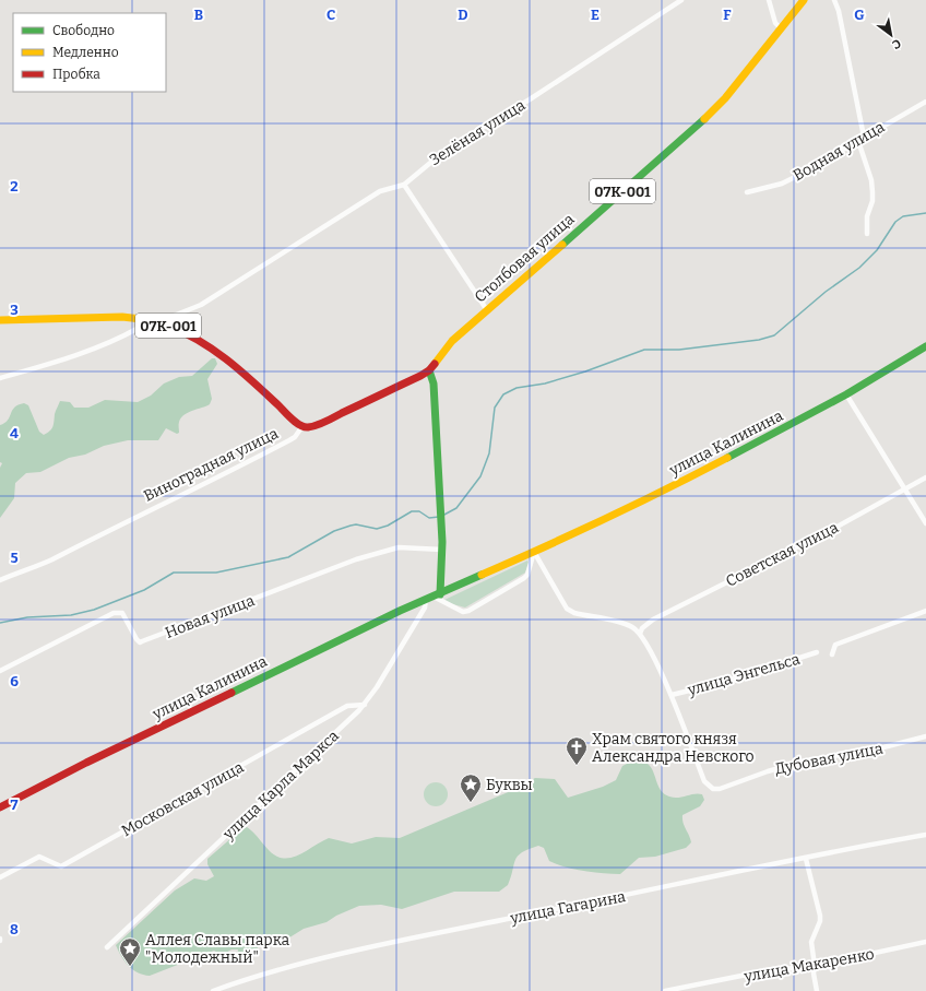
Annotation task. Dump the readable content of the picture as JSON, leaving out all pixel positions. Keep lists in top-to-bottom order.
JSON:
{
  "streets": {
    "street": [
      "Зелёная улица",
      "Водная улица",
      "07К-001",
      "Столбовая улица",
      "улица Калинина",
      "Виноградная улица",
      "Советская улица",
      "Новая улица",
      "улица Энгельса",
      "Дубовая улица",
      "улица Карла Маркса",
      "Московская улица",
      "улица Гагарина",
      "улица Макаренко"
    ]
  },
  "crossings": [
    ["Зелёная улица", "07К-001"],
    ["07К-001", "Столбовая улица"],
    ["07К-001", "Виноградная улица"],
    ["улица Калинина", "улица Карла Маркса"],
    ["улица Энгельса", "Дубовая улица"],
    ["улица Карла Маркса", "Московская улица"]
  ],
  "places": {
    "church": ["Храм святого князя Александра Невского"],
    "place": ["Буквы", "Аллея Славы парка \"Молодежный\""]
  },
  "legend": ["Свободно", "Медленно", "Пробка"],
  "north": "bottom right",
  "grid": {
    "columns": [
      "B",
      "C",
      "D",
      "E",
      "F",
      "G"
    ],
    "rows": [
      "2",
      "3",
      "4",
      "5",
      "6",
      "7",
      "8"
    ]
  }
}
